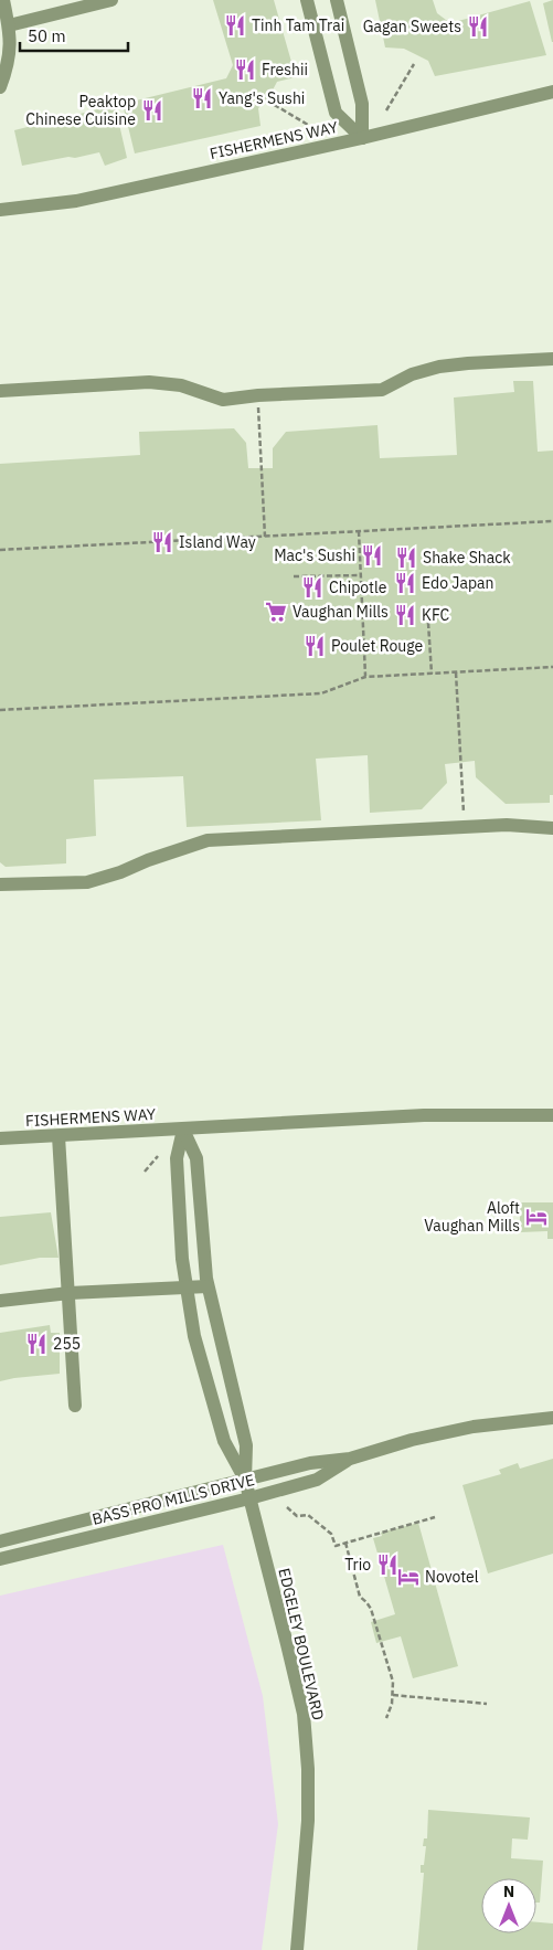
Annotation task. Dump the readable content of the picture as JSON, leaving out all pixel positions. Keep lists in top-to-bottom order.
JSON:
{
  "streets": {
    "street": ["FISHERMENS WAY", "BASS PRO MILLS DRIVE", "EDGELEY BOULEVARD"]
  },
  "crossings": [
    ["BASS PRO MILLS DRIVE", "EDGELEY BOULEVARD"]
  ],
  "places": {
    "restaurant": [
      "Tinh Tam Trai",
      "Gagan Sweets",
      "Freshii",
      "Yang's Sushi",
      "Peaktop Chinese Cuisine",
      "Island Way",
      "Mac's Sushi",
      "Shake Shack",
      "Edo Japan",
      "Chipotle",
      "KFC",
      "Poulet Rouge",
      "255",
      "Trio"
    ],
    "supermarket": ["Vaughan Mills"],
    "hotel": ["Aloft Vaughan Mills", "Novotel"]
  },
  "scale_bar": "50 m",
  "north": "top"
}
